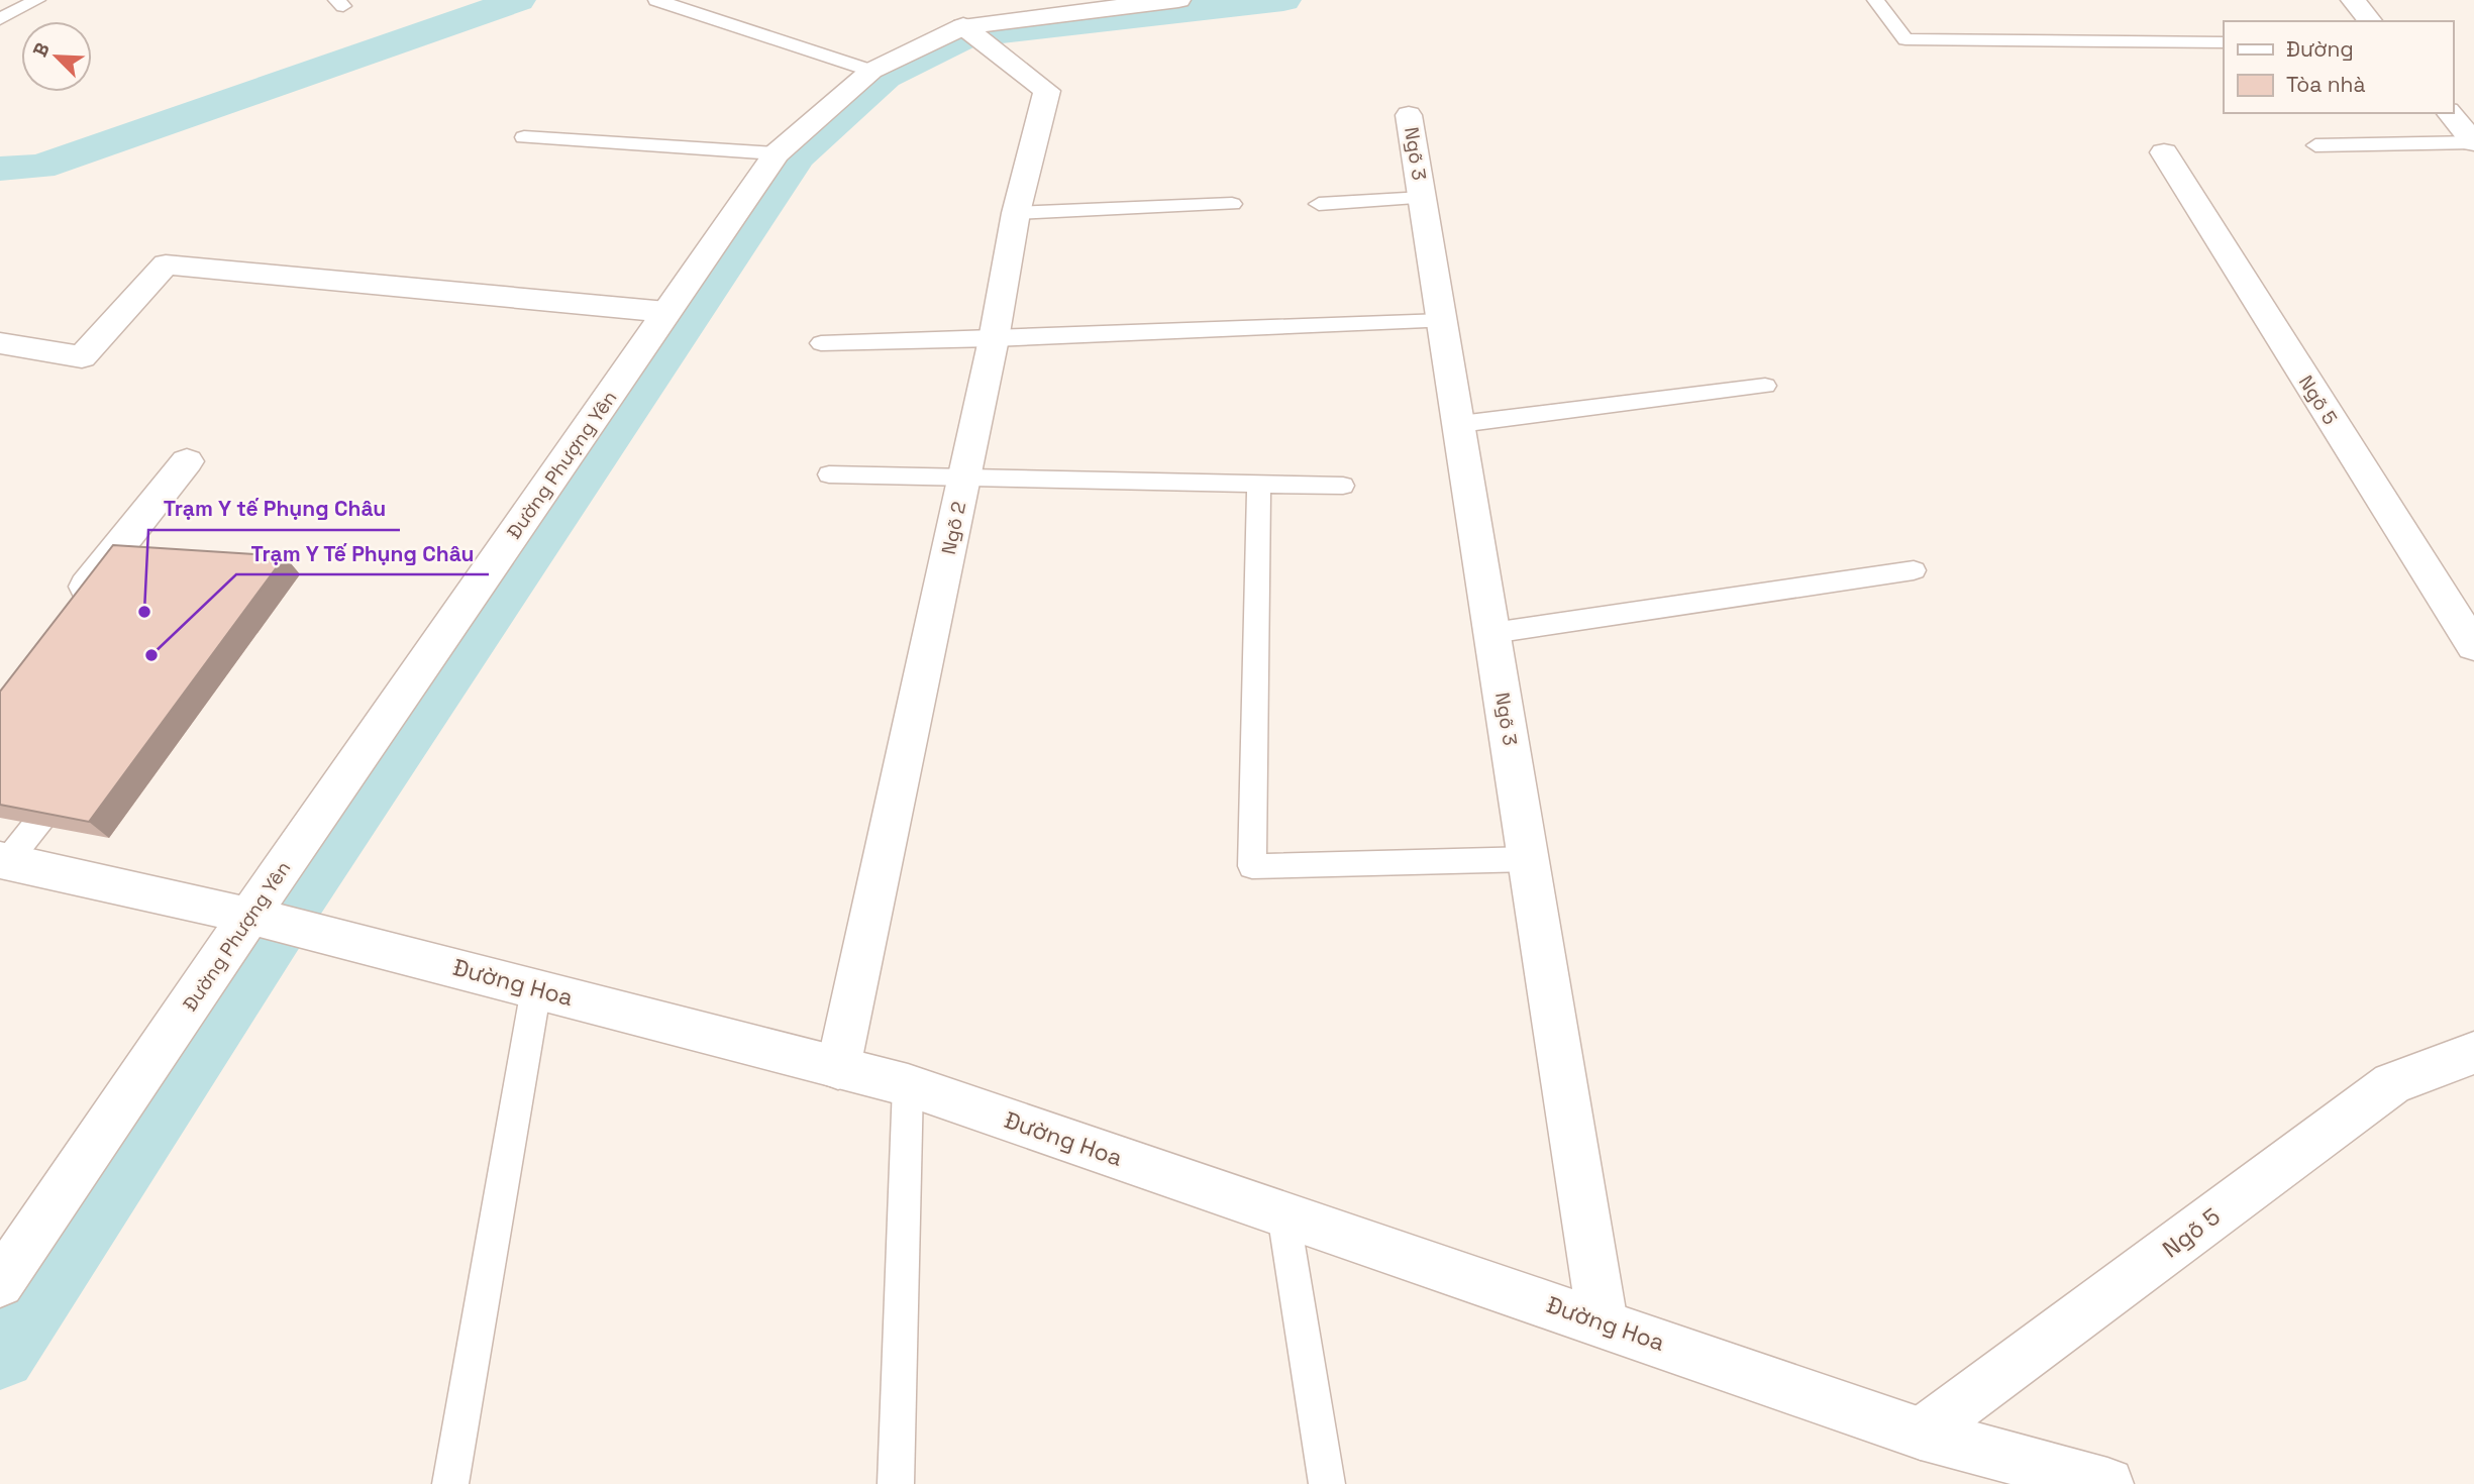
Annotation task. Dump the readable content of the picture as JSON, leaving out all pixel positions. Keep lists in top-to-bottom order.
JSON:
{
  "streets": {
    "street": [
      "Ngõ 3",
      "Ngõ 5",
      "Đường Phượng Yên",
      "Ngõ 2",
      "Đường Hoa"
    ]
  },
  "crossings": [
    ["Ngõ 3", "Đường Hoa"],
    ["Ngõ 5", "Đường Hoa"],
    ["Đường Phượng Yên", "Ngõ 2"],
    ["Đường Phượng Yên", "Đường Hoa"],
    ["Ngõ 2", "Đường Hoa"]
  ],
  "places": ["Trạm Y tế Phụng Châu", "Trạm Y Tế Phụng Châu"],
  "legend": ["Đường", "Tòa nhà"],
  "north": "top left"
}
